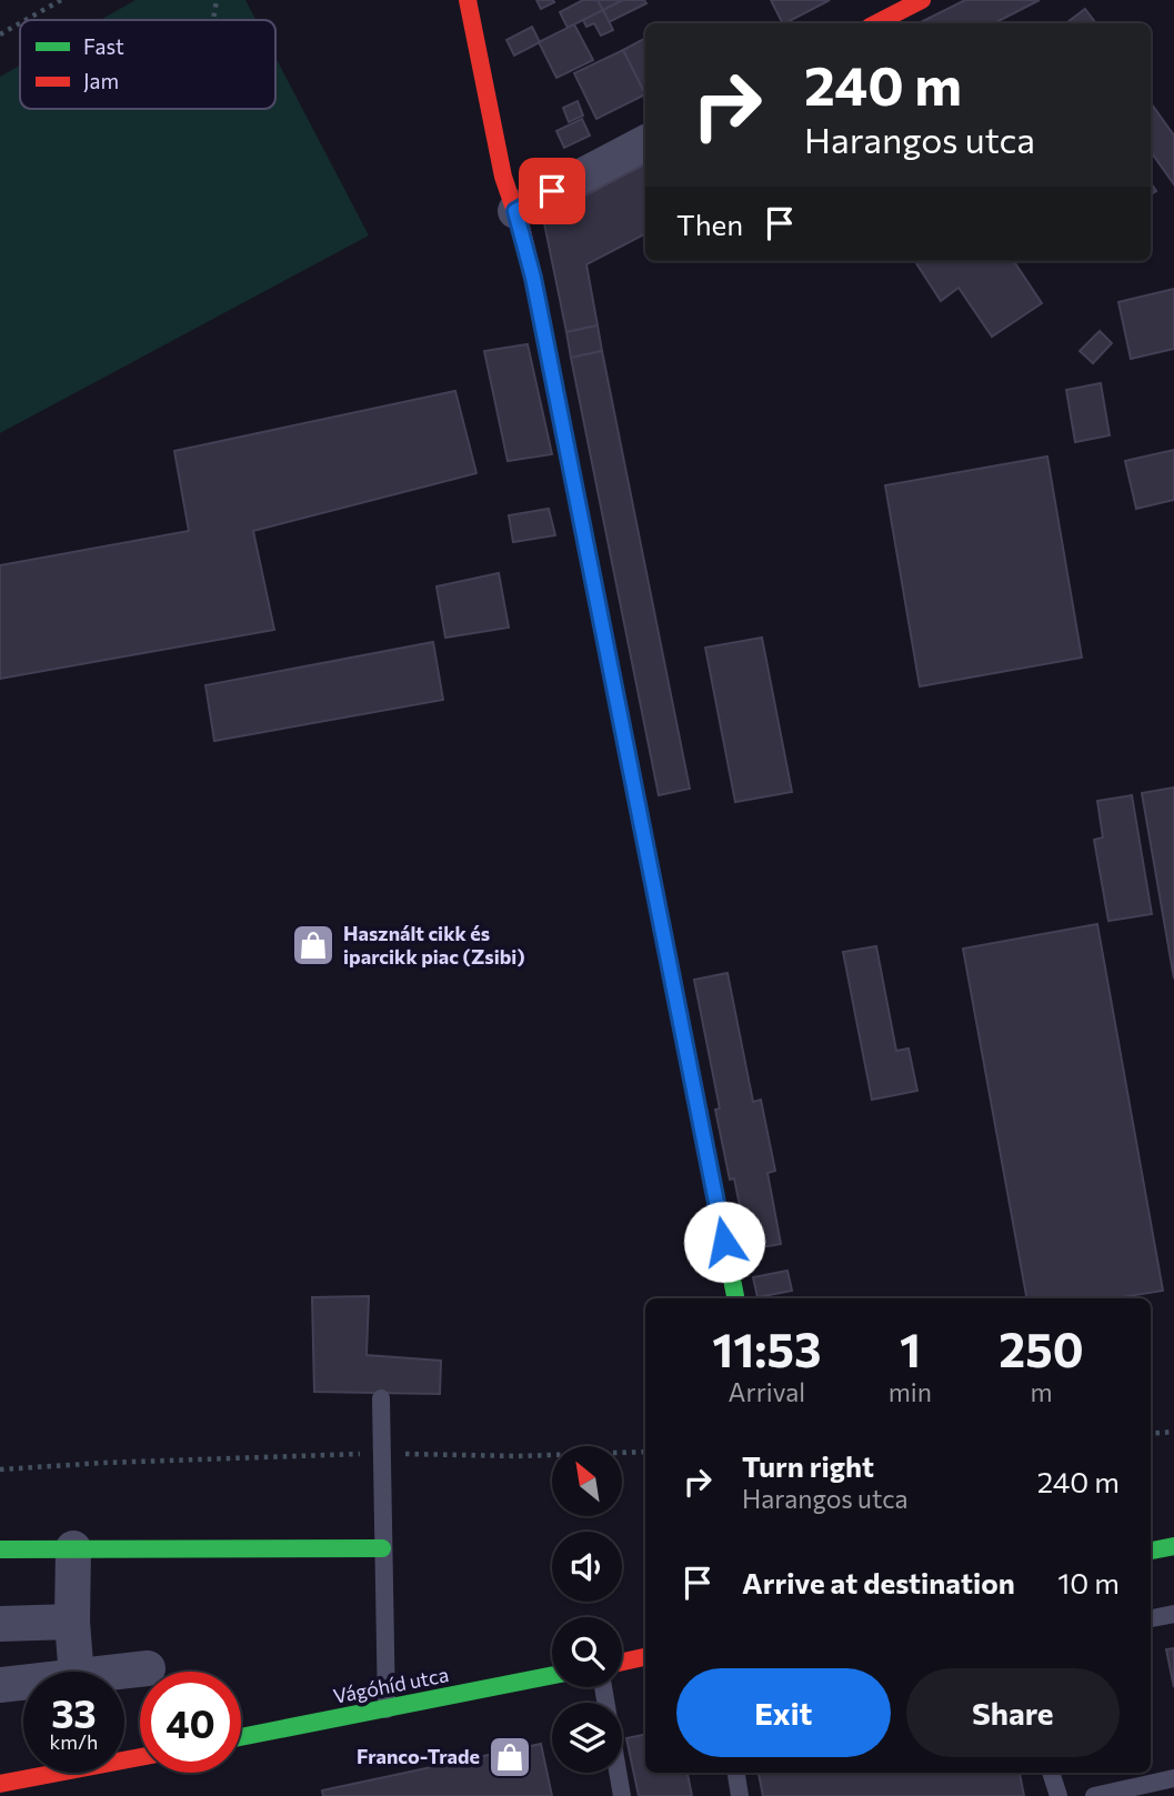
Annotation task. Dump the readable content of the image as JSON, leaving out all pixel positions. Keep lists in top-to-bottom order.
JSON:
{
  "streets": {
    "street": ["Vágóhíd utca"]
  },
  "places": {
    "shop": ["Használt cikk és iparcikk piac (Zsibi)", "Franco-Trade"]
  },
  "legend": ["Fast", "Jam"],
  "north": "top left",
  "page": {
    "turn": ["240 m", "Harangos utca"],
    "then": "Then",
    "eta": [
      "11:53",
      "Arrival",
      "1",
      "min",
      "250",
      "m"
    ],
    "list": [
      {
        "name": "Turn right",
        "note": "Harangos utca",
        "value": "240 m"
      },
      {
        "name": "Arrive at destination",
        "value": "10 m"
      }
    ],
    "buttons": ["Exit", "Share"],
    "speed": "33 km/h",
    "limit": "40"
  }
}
